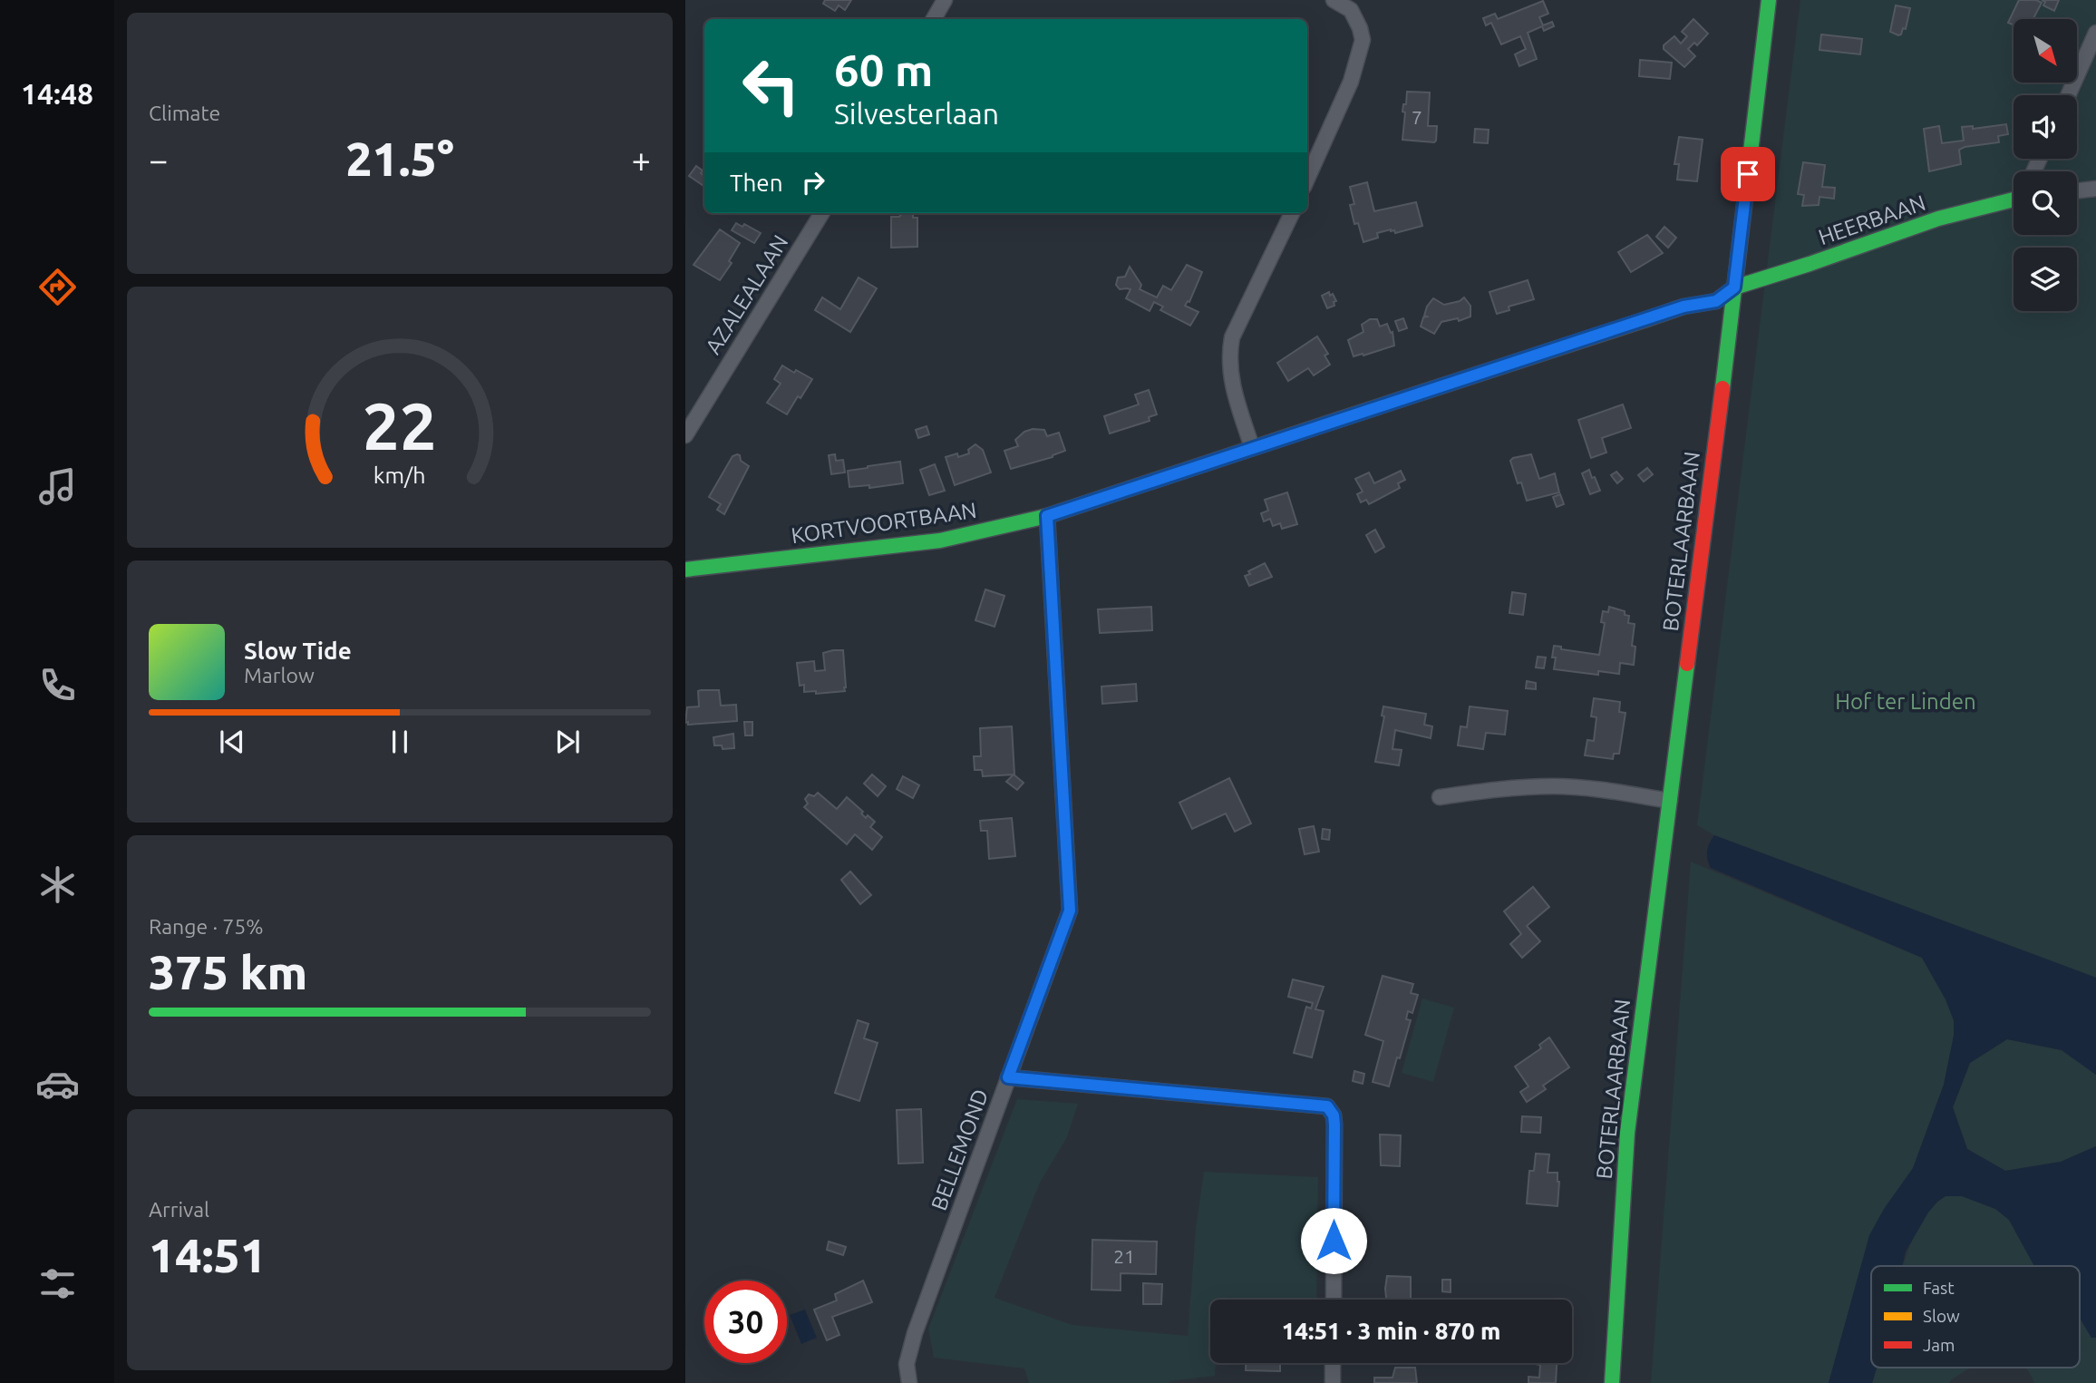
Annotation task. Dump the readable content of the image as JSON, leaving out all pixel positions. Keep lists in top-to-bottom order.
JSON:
{
  "streets": {
    "street": [
      "HEERBAAN",
      "AZALEALAAN",
      "KORTVOORTBAAN",
      "BOTERLAARBAAN",
      "BELLEMOND"
    ]
  },
  "crossings": [
    ["HEERBAAN", "KORTVOORTBAAN"],
    ["HEERBAAN", "BOTERLAARBAAN"],
    ["KORTVOORTBAAN", "BOTERLAARBAAN"],
    ["KORTVOORTBAAN", "BELLEMOND"]
  ],
  "parks": ["Hof ter Linden"],
  "house_numbers": ["7", "21"],
  "legend": ["Fast", "Slow", "Jam"],
  "north": "bottom right",
  "page": {
    "tabs": "14:48",
    "tile": [
      "Climate",
      ["Range · 75%", "375 km"],
      ["Arrival", "14:51"]
    ],
    "turn": ["60 m", "Silvesterlaan"],
    "heat": ["−", "21.5°", "+"],
    "then": "Then",
    "song": ["Slow Tide", "Marlow"],
    "limit": "30",
    "trip": "14:51 · 3 min · 870 m",
    "gauge": ["22", "km/h"]
  }
}
